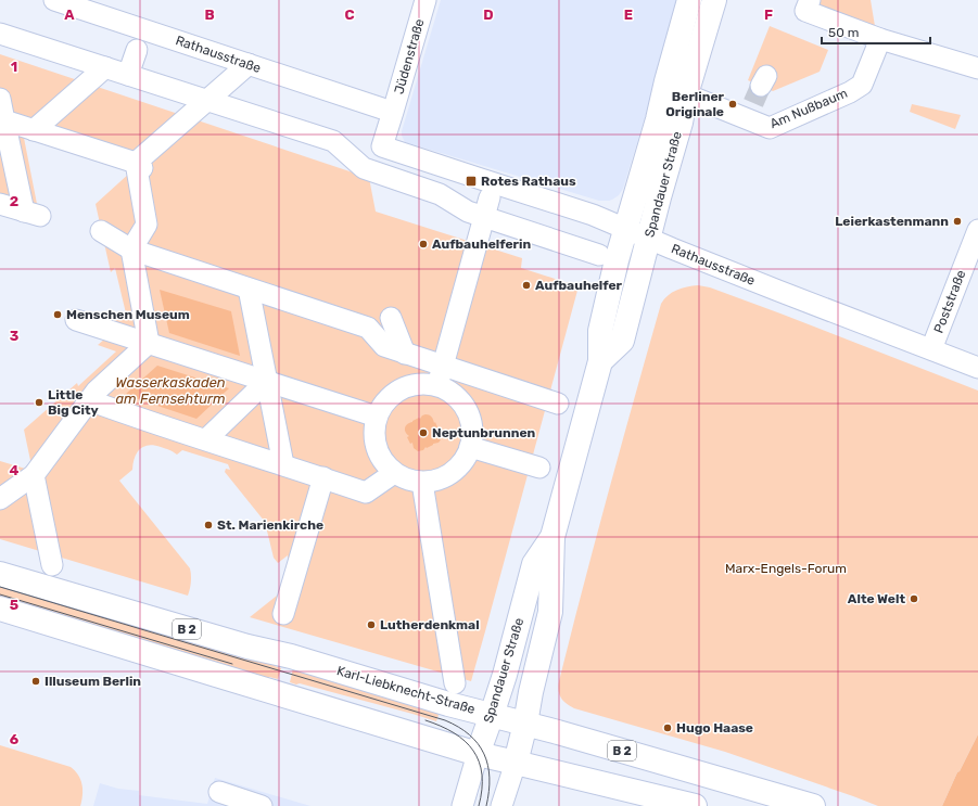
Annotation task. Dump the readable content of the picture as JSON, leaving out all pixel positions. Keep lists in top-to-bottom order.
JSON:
{
  "streets": {
    "main road": ["Spandauer Straße", "B 2", "Karl-Liebknecht-Straße"],
    "street": [
      "Rathausstraße",
      "Jüdenstraße",
      "Am Nußbaum",
      "Poststraße"
    ]
  },
  "crossings": [
    ["Rathausstraße", "Jüdenstraße"],
    ["Rathausstraße", "Spandauer Straße"],
    ["Rathausstraße", "Poststraße"],
    ["Am Nußbaum", "Spandauer Straße"],
    ["Spandauer Straße", "Karl-Liebknecht-Straße"]
  ],
  "water": ["Wasserkaskaden am Fernsehturm"],
  "parks": ["Marx-Engels-Forum"],
  "places": {
    "other": [
      "Berliner Originale",
      "Leierkastenmann",
      "Aufbauhelferin",
      "Aufbauhelfer",
      "Menschen Museum",
      "Little Big City",
      "Neptunbrunnen",
      "St. Marienkirche",
      "Alte Welt",
      "Lutherdenkmal",
      "Illuseum Berlin",
      "Hugo Haase"
    ],
    "transit": ["Rotes Rathaus"]
  },
  "scale_bar": "50 m",
  "grid": {
    "columns": [
      "A",
      "B",
      "C",
      "D",
      "E",
      "F"
    ],
    "rows": [
      "1",
      "2",
      "3",
      "4",
      "5",
      "6"
    ]
  }
}
